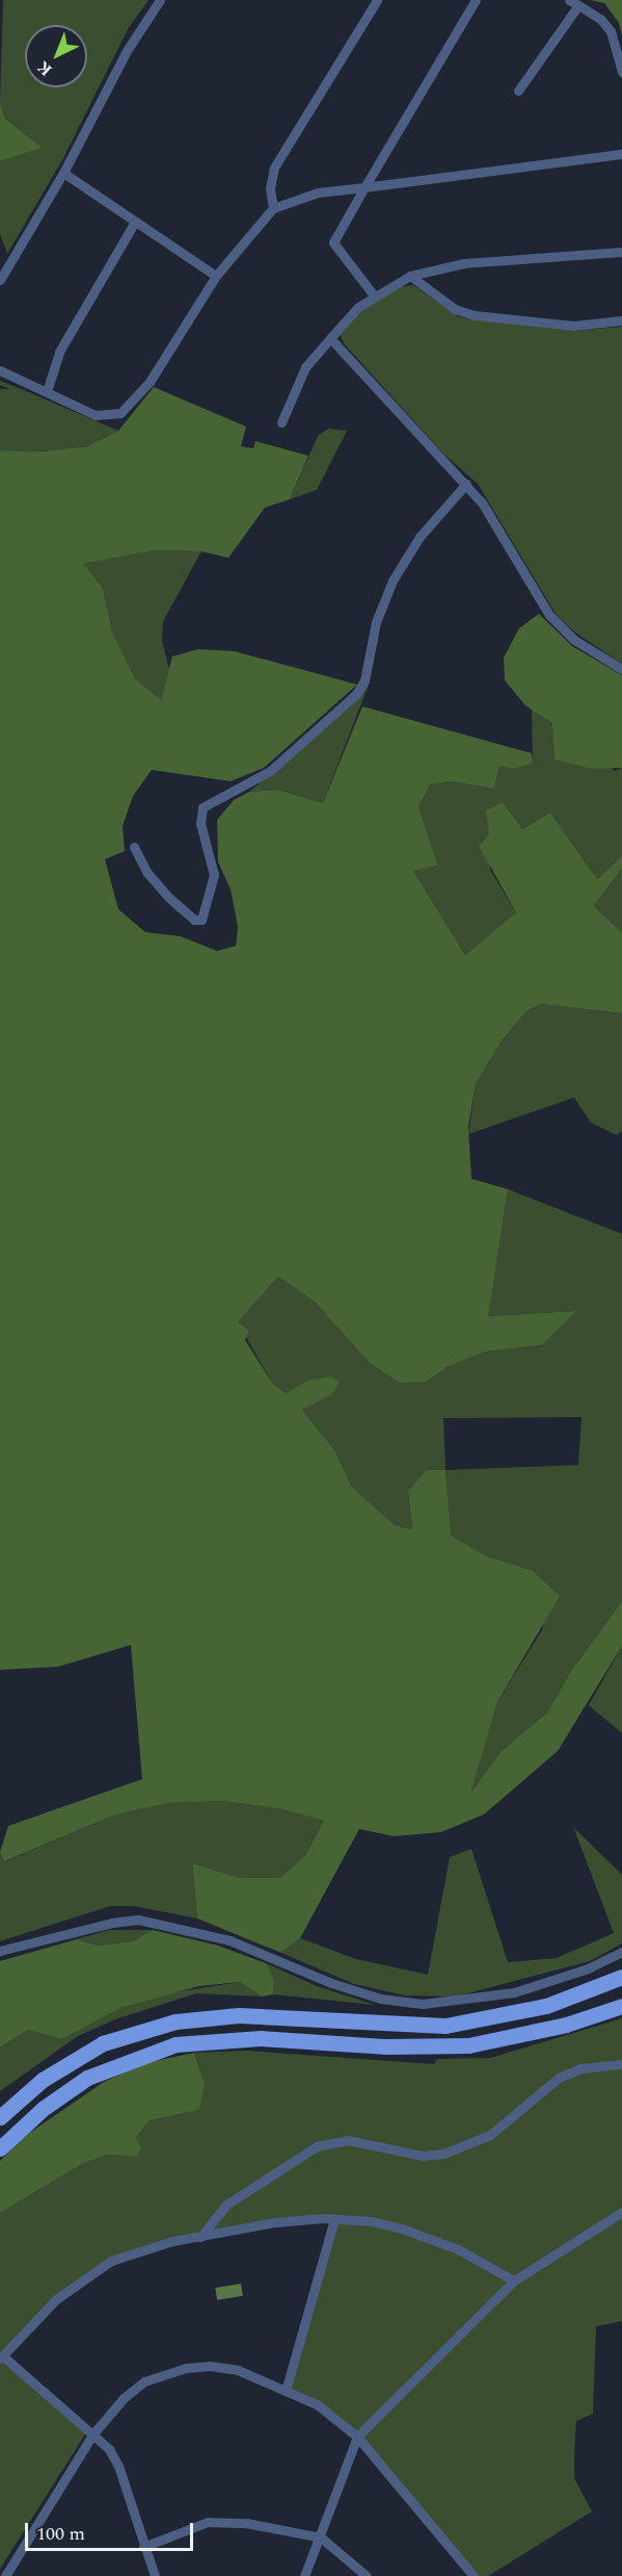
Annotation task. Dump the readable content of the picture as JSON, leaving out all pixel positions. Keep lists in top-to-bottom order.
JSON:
{
  "scale_bar": "100 m",
  "north": "bottom left"
}
